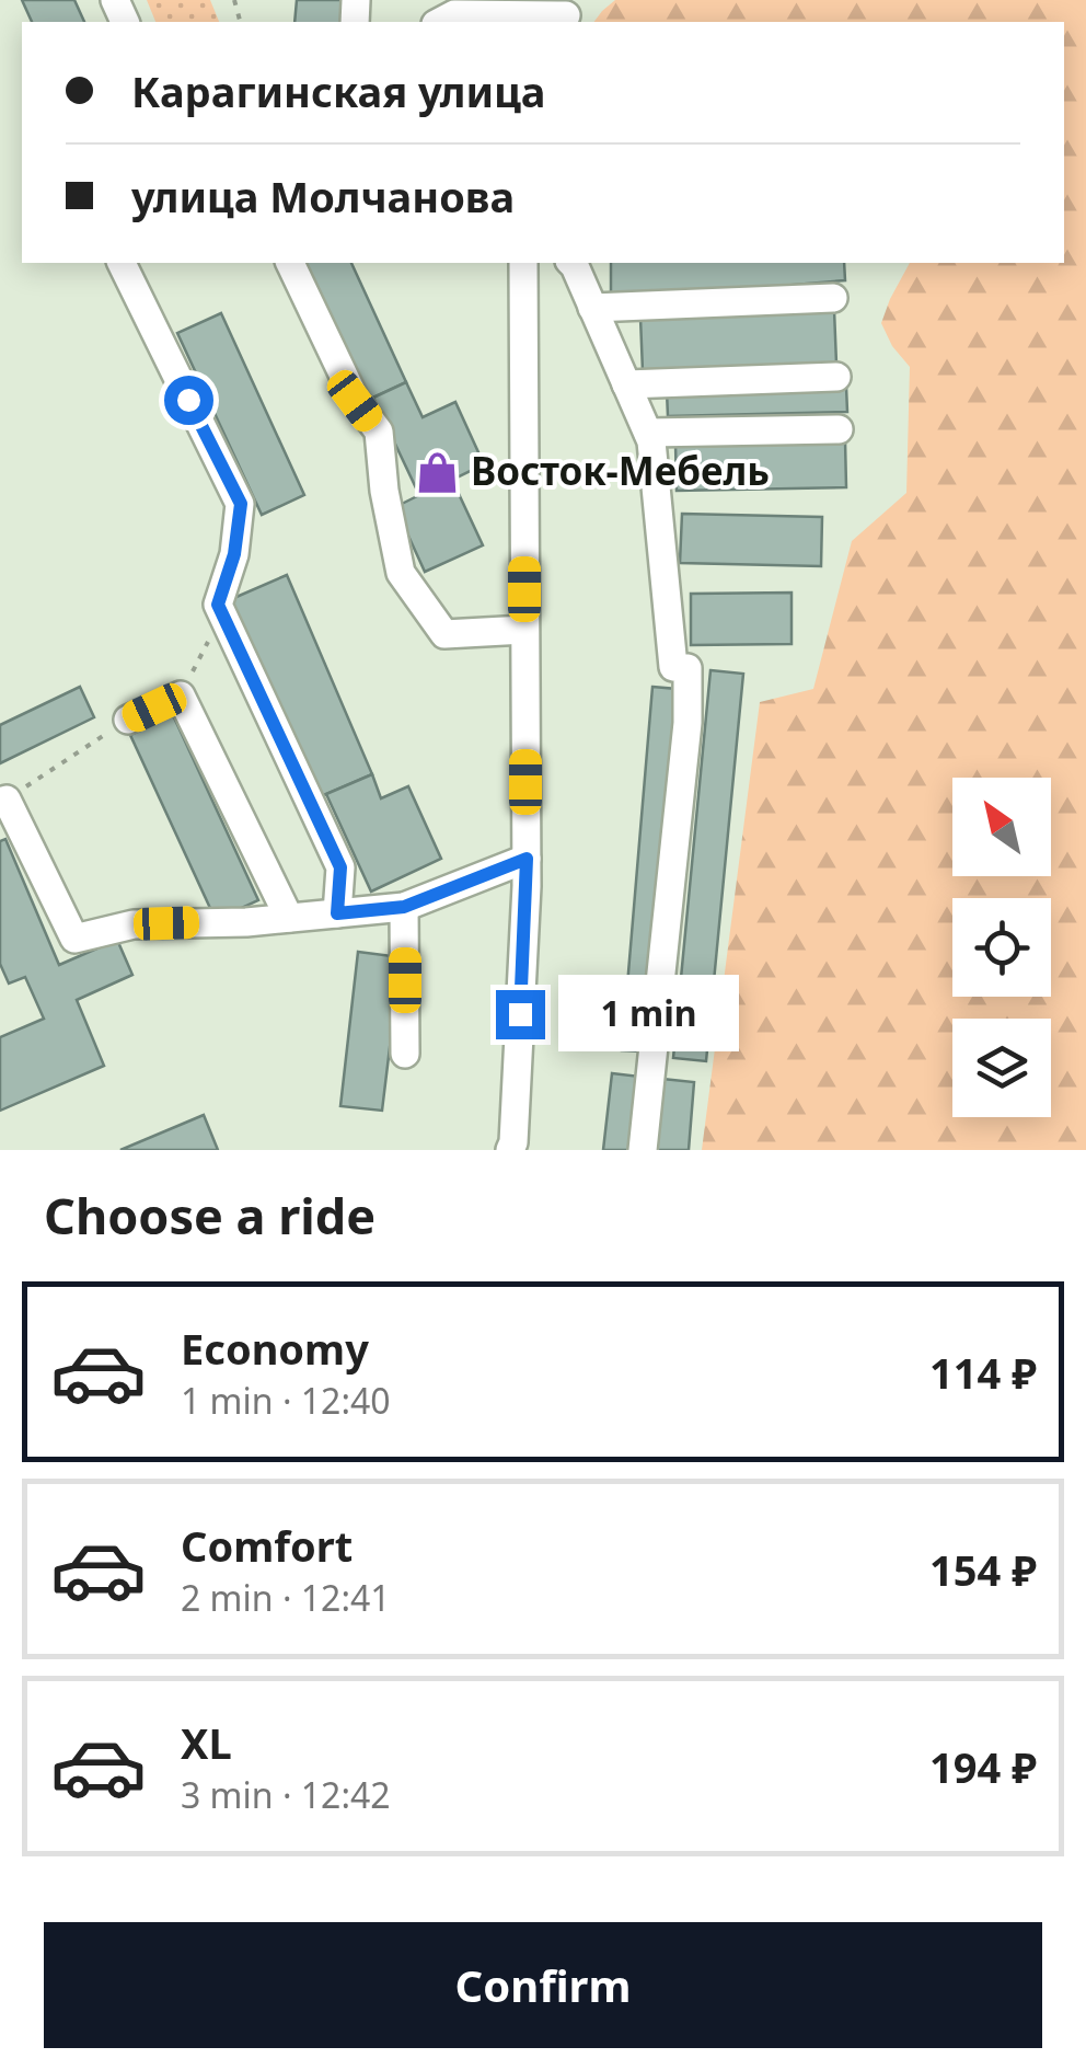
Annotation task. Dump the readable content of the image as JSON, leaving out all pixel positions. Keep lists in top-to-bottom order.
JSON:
{
  "places": {
    "shop": ["Восток-Мебель"]
  },
  "north": "top left",
  "page": {
    "banner": ["Карагинская улица", "улица Молчанова"],
    "bubble": "1 min",
    "heading": "Choose a ride",
    "list": [
      {
        "name": "Economy",
        "note": "1 min · 12:40",
        "value": "114 ₽"
      },
      {
        "name": "Comfort",
        "note": "2 min · 12:41",
        "value": "154 ₽"
      },
      {
        "name": "XL",
        "note": "3 min · 12:42",
        "value": "194 ₽"
      }
    ],
    "buttons": "Confirm"
  }
}
